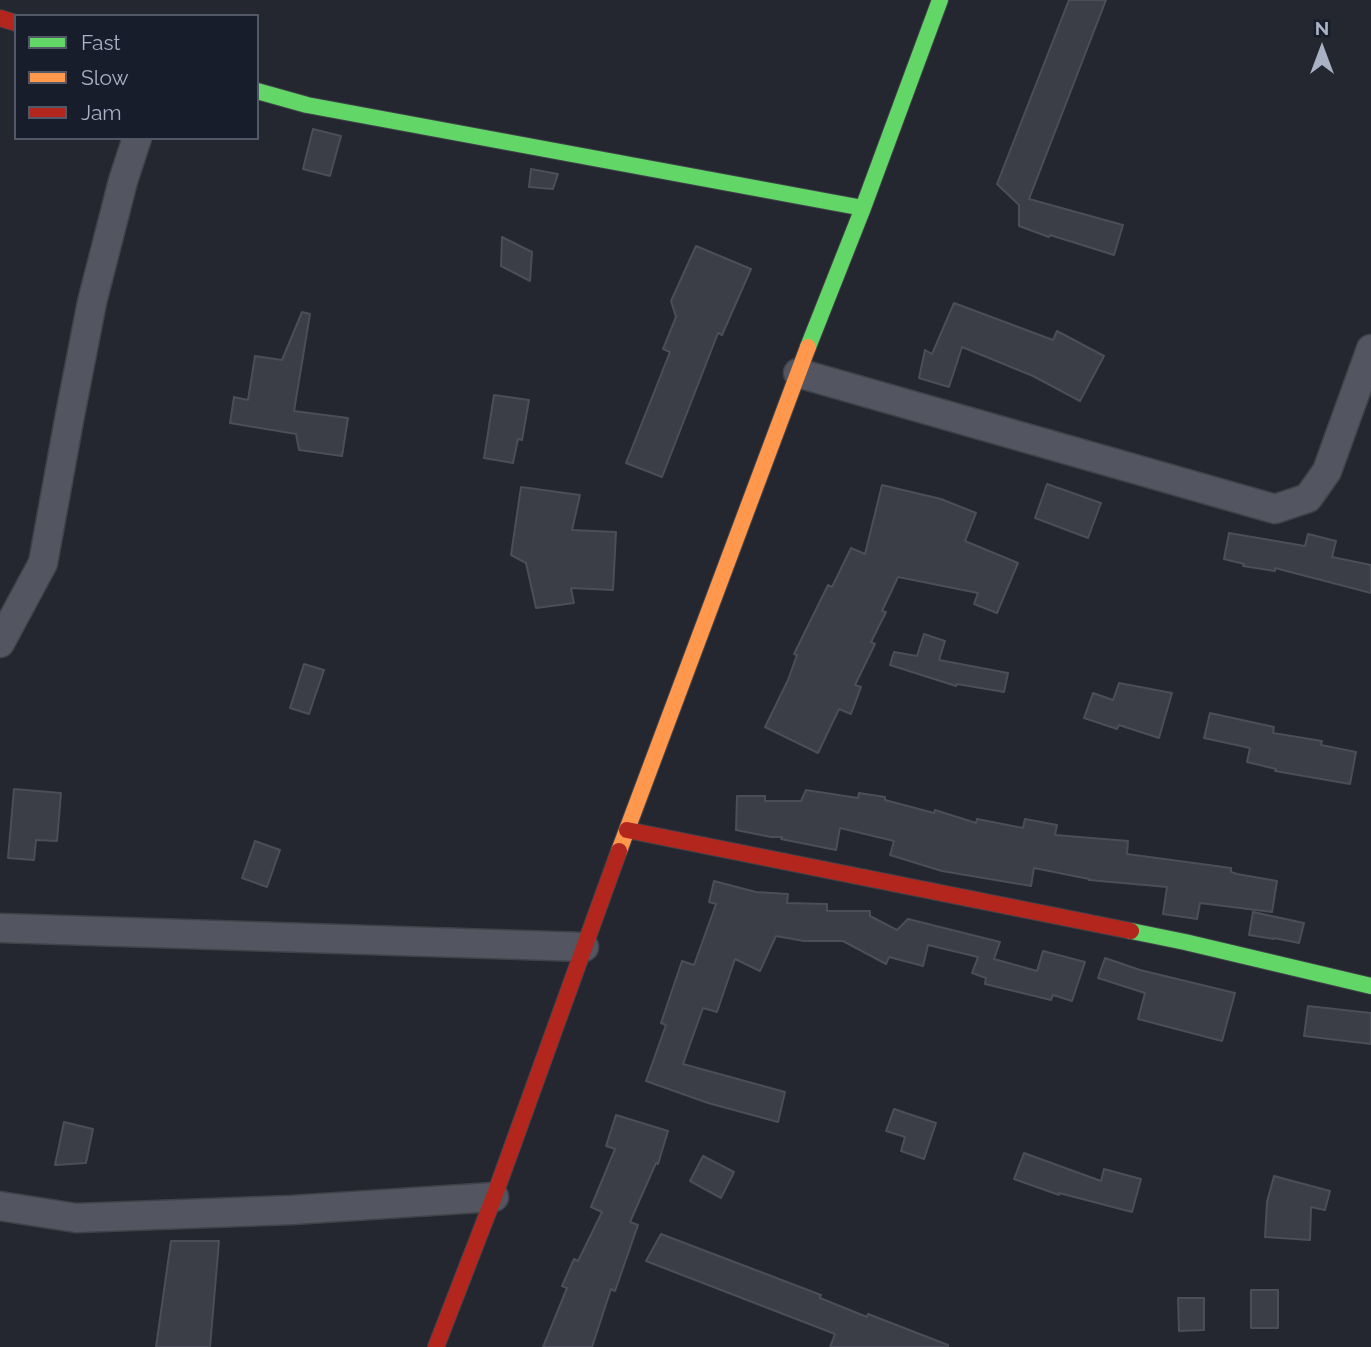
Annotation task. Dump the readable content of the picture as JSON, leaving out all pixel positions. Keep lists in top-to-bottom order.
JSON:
{
  "legend": ["Fast", "Slow", "Jam"],
  "north": "top"
}
